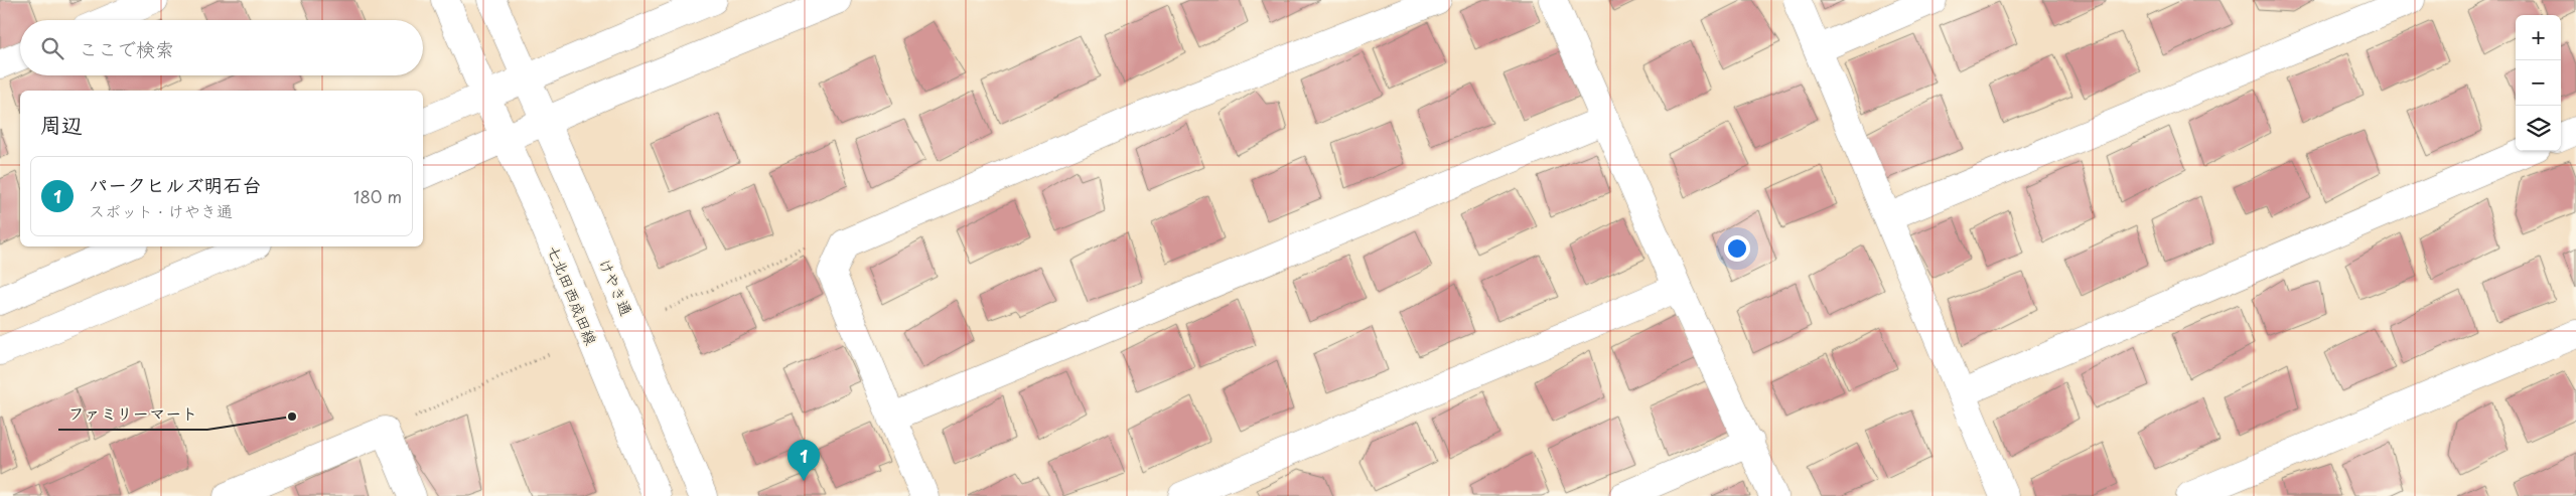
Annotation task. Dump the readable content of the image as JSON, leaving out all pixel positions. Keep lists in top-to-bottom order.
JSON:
{
  "streets": {
    "street": ["けやき通", "七北田西成田線"]
  },
  "places": ["ファミリーマート"],
  "page": {
    "map_buttons": ["+", "−"],
    "search": "ここで検索",
    "heading": "周辺",
    "list": [
      {
        "mark": "1",
        "name": "パークヒルズ明石台",
        "note": "スポット · けやき通",
        "value": "180 m"
      }
    ],
    "pins": "1"
  }
}
